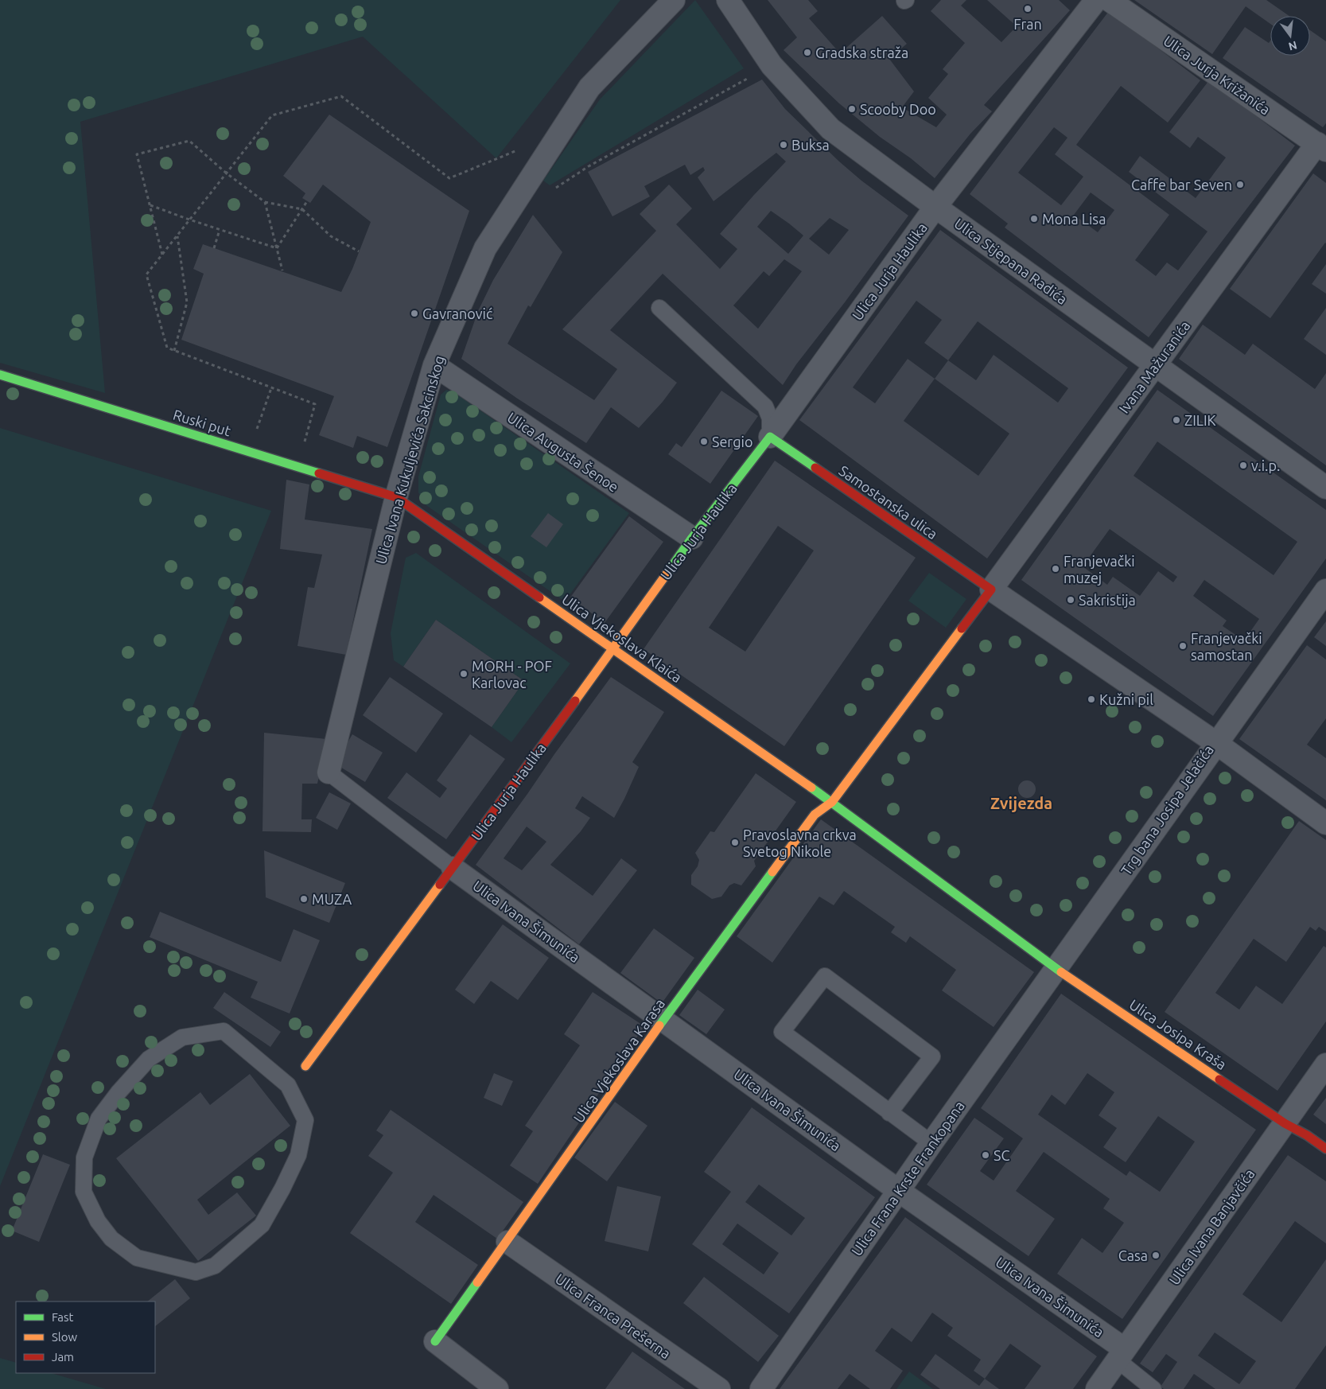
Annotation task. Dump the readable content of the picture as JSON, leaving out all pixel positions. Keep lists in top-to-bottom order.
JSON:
{
  "streets": {
    "street": [
      "Ulica Jurja Križanića",
      "Ulica Stjepana Radića",
      "Ulica Jurja Haulika",
      "Ivana Mažuranića",
      "Ruski put",
      "Ulica Augusta Šenoe",
      "Ulica Ivana Kukuljevića Sakcinskog",
      "Samostanska ulica",
      "Ulica Vjekoslava Klaića",
      "Trg bana Josipa Jelačića",
      "Ulica Ivana Šimunića",
      "Ulica Josipa Kraša",
      "Ulica Vjekoslava Karasa",
      "Ulica Frana Krste Frankopana",
      "Ulica Ivana Banjavčića",
      "Ulica Franca Prešerna"
    ]
  },
  "crossings": [
    ["Ulica Jurja Križanića", "Ivana Mažuranića"],
    ["Ulica Stjepana Radića", "Ulica Jurja Haulika"],
    ["Ulica Stjepana Radića", "Ivana Mažuranića"],
    ["Ulica Jurja Haulika", "Ulica Augusta Šenoe"],
    ["Ulica Jurja Haulika", "Samostanska ulica"],
    ["Ulica Jurja Haulika", "Ulica Vjekoslava Klaića"],
    ["Ulica Jurja Haulika", "Ulica Ivana Šimunića"],
    ["Ivana Mažuranića", "Samostanska ulica"],
    ["Ivana Mažuranića", "Trg bana Josipa Jelačića"],
    ["Ruski put", "Ulica Ivana Kukuljevića Sakcinskog"],
    ["Ruski put", "Ulica Vjekoslava Klaića"],
    ["Ulica Augusta Šenoe", "Ulica Ivana Kukuljevića Sakcinskog"],
    ["Ulica Ivana Kukuljevića Sakcinskog", "Ulica Vjekoslava Klaića"],
    ["Samostanska ulica", "Trg bana Josipa Jelačića"],
    ["Ulica Vjekoslava Klaića", "Ulica Vjekoslava Karasa"],
    ["Trg bana Josipa Jelačića", "Ulica Josipa Kraša"],
    ["Trg bana Josipa Jelačića", "Ulica Frana Krste Frankopana"],
    ["Ulica Ivana Šimunića", "Ulica Vjekoslava Karasa"],
    ["Ulica Ivana Šimunića", "Ulica Frana Krste Frankopana"],
    ["Ulica Ivana Šimunića", "Ulica Ivana Banjavčića"],
    ["Ulica Josipa Kraša", "Ulica Frana Krste Frankopana"],
    ["Ulica Josipa Kraša", "Ulica Ivana Banjavčića"],
    ["Ulica Vjekoslava Karasa", "Ulica Franca Prešerna"]
  ],
  "districts": ["Zvijezda"],
  "places": [
    "Fran",
    "Gradska straža",
    "Scooby Doo",
    "Buksa",
    "Caffe bar Seven",
    "Mona Lisa",
    "Gavranović",
    "ZILIK",
    "Sergio",
    "v.i.p.",
    "Franjevački muzej",
    "Sakristija",
    "Franjevački samostan",
    "MORH - POF Karlovac",
    "Kužni pil",
    "Pravoslavna crkva Svetog Nikole",
    "MUZA",
    "SC",
    "Casa"
  ],
  "legend": ["Fast", "Slow", "Jam"],
  "north": "bottom"
}
